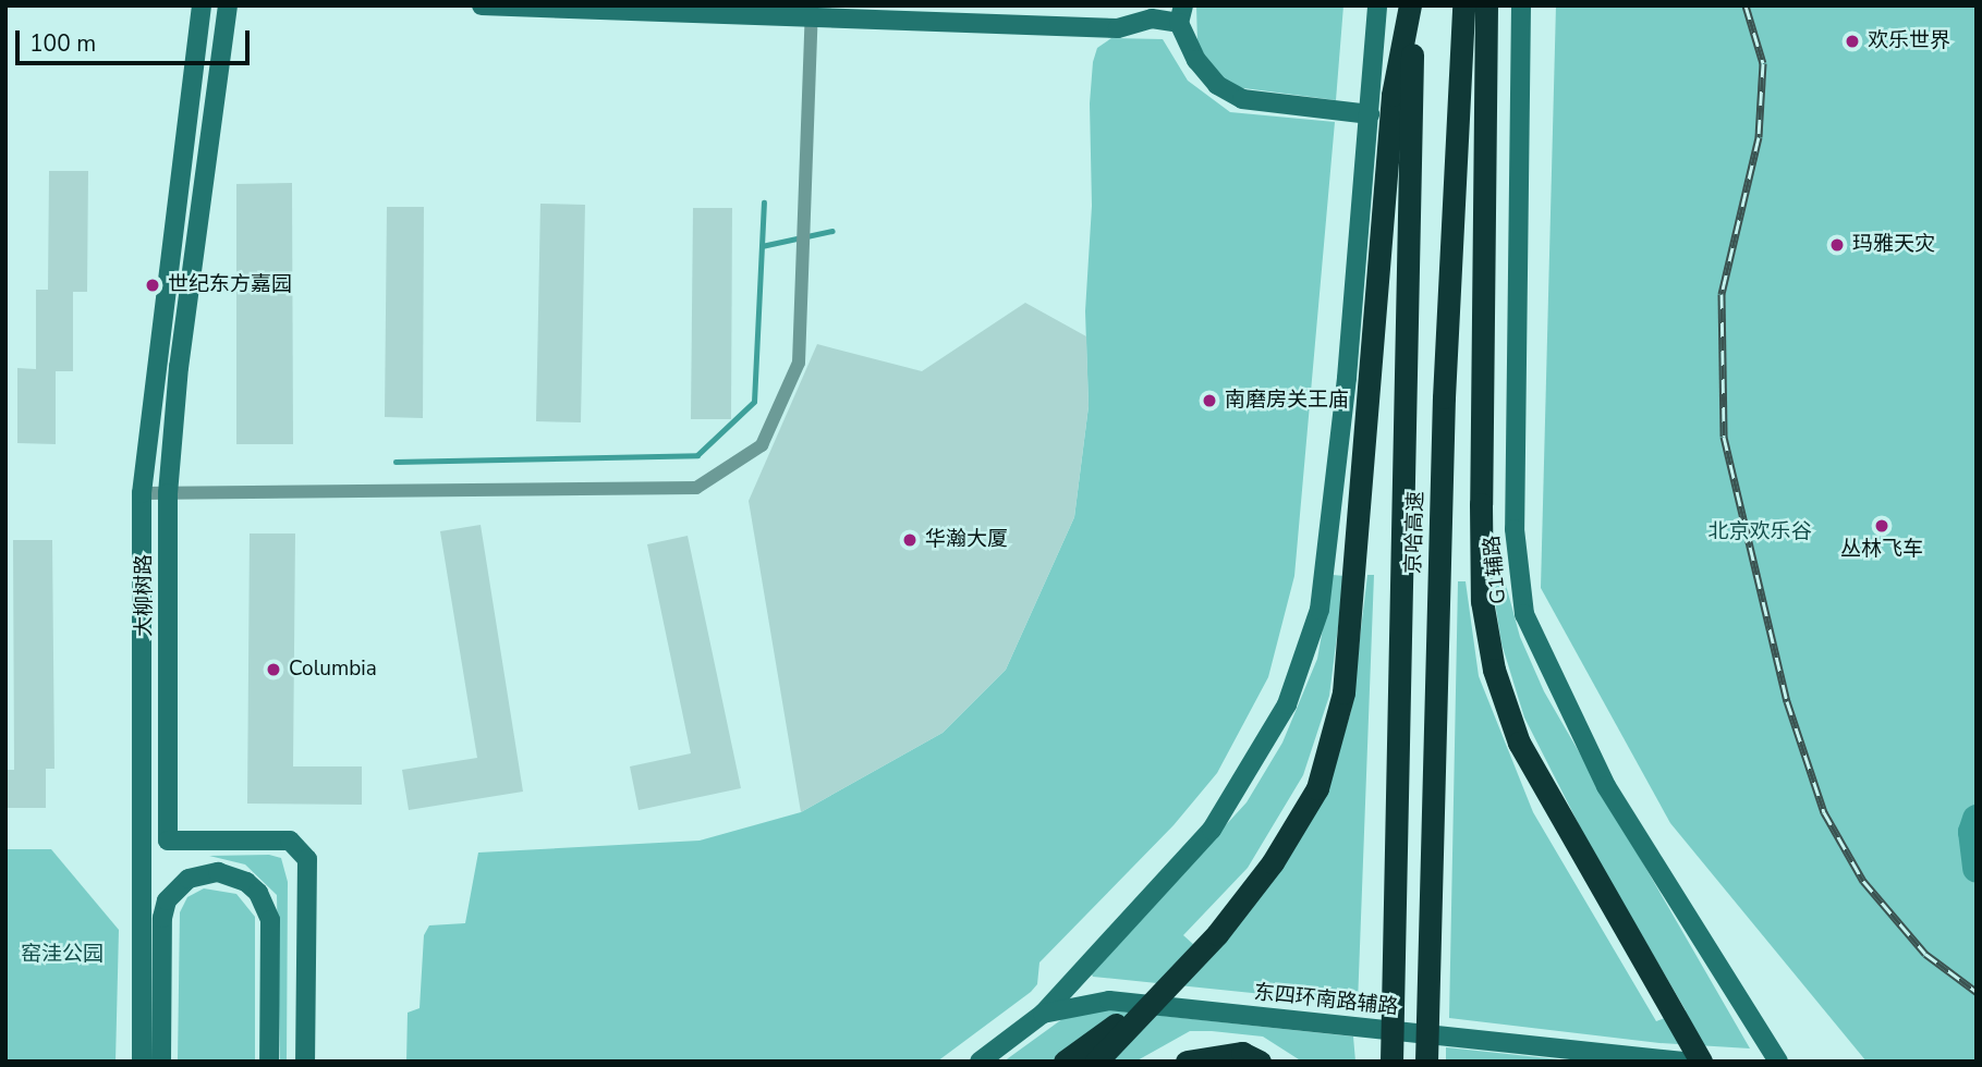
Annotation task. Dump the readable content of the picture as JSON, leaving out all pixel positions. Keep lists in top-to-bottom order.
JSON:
{
  "streets": {
    "highway": ["京哈高速"],
    "street": ["G1辅路", "大柳树路", "东四环南路辅路"]
  },
  "parks": ["北京欢乐谷", "窑洼公园"],
  "places": [
    "欢乐世界",
    "玛雅天灾",
    "世纪东方嘉园",
    "南磨房关王庙",
    "丛林飞车",
    "华瀚大厦",
    "Columbia"
  ],
  "scale_bar": "100 m"
}
